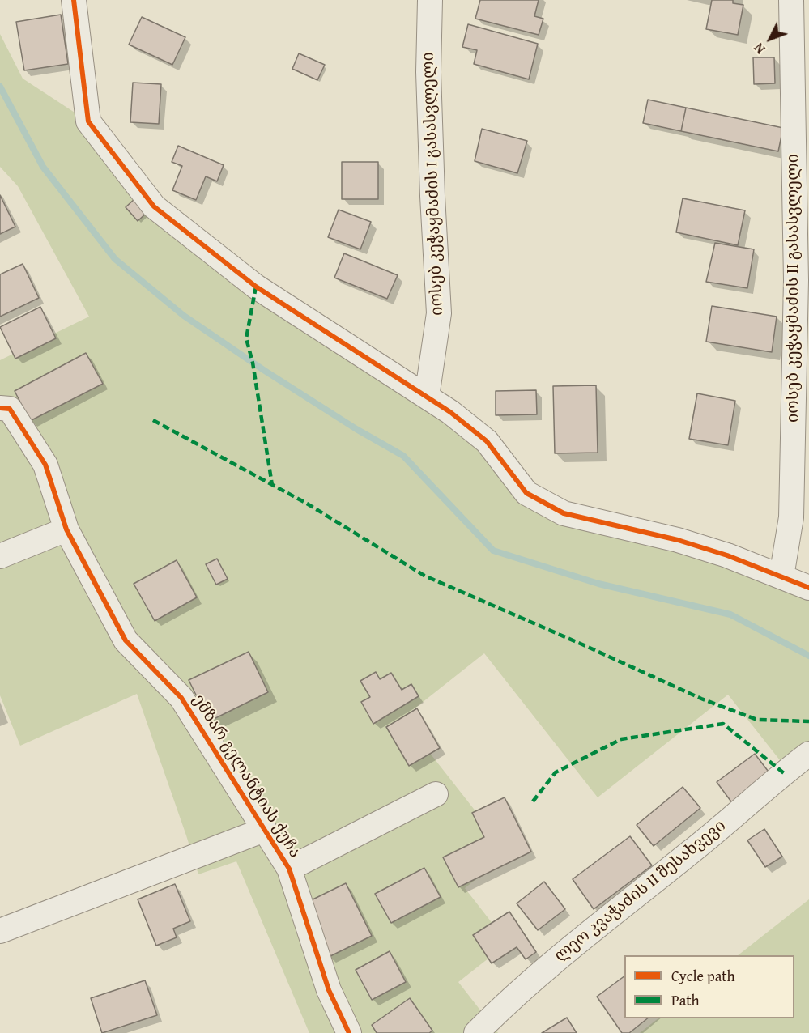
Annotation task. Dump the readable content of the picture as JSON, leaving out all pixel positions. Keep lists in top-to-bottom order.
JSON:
{
  "streets": {
    "street": [
      "იოსებ კეჭაყმაძის I გასასვლელი",
      "იოსებ კეჭაყმაძის II გასასვლელი",
      "ემზარ გელანტიას ქუჩა",
      "ლეო კვაჭაძის II შესახვევი"
    ]
  },
  "legend": ["Cycle path", "Path"],
  "north": "bottom left"
}
